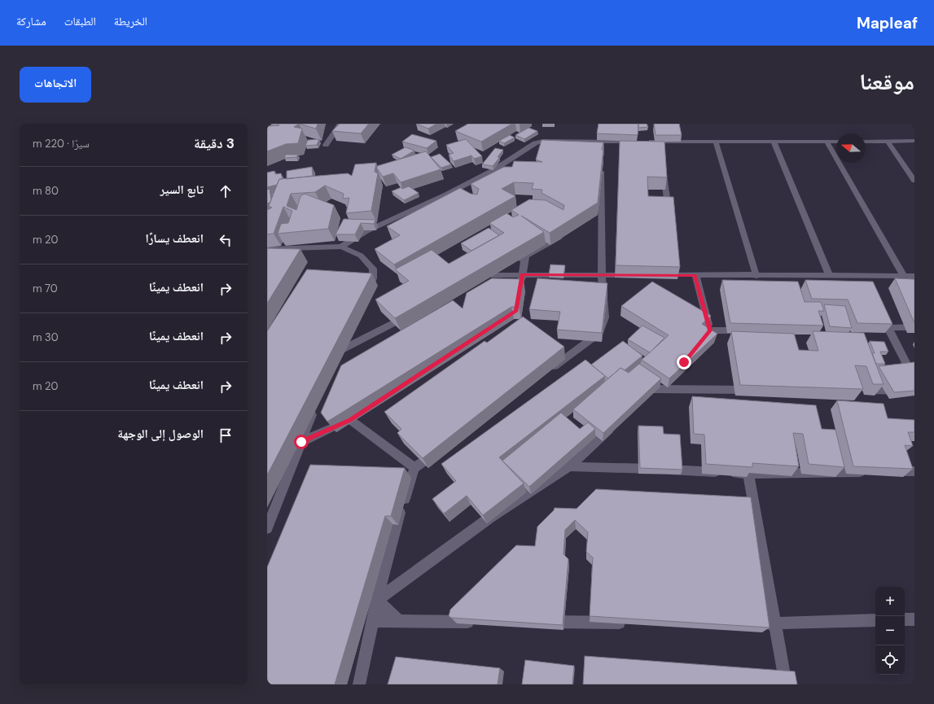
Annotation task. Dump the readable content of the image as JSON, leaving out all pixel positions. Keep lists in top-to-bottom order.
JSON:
{
  "north": "left",
  "page": {
    "header": "Mapleaf",
    "nav": ["الخريطة", "الطبقات", "مشاركة"],
    "title": "موقعنا",
    "buttons": "الاتجاهات",
    "heading": ["3 دقيقة", "سيرًا · 220 m"],
    "list": [
      ["تابع السير", "80 m"],
      ["انعطف يسارًا", "20 m"],
      ["انعطف يمينًا", "70 m"],
      ["انعطف يمينًا", "30 m"],
      ["انعطف يمينًا", "20 m"],
      "الوصول إلى الوجهة"
    ],
    "map_buttons": ["+", "−"]
  }
}
